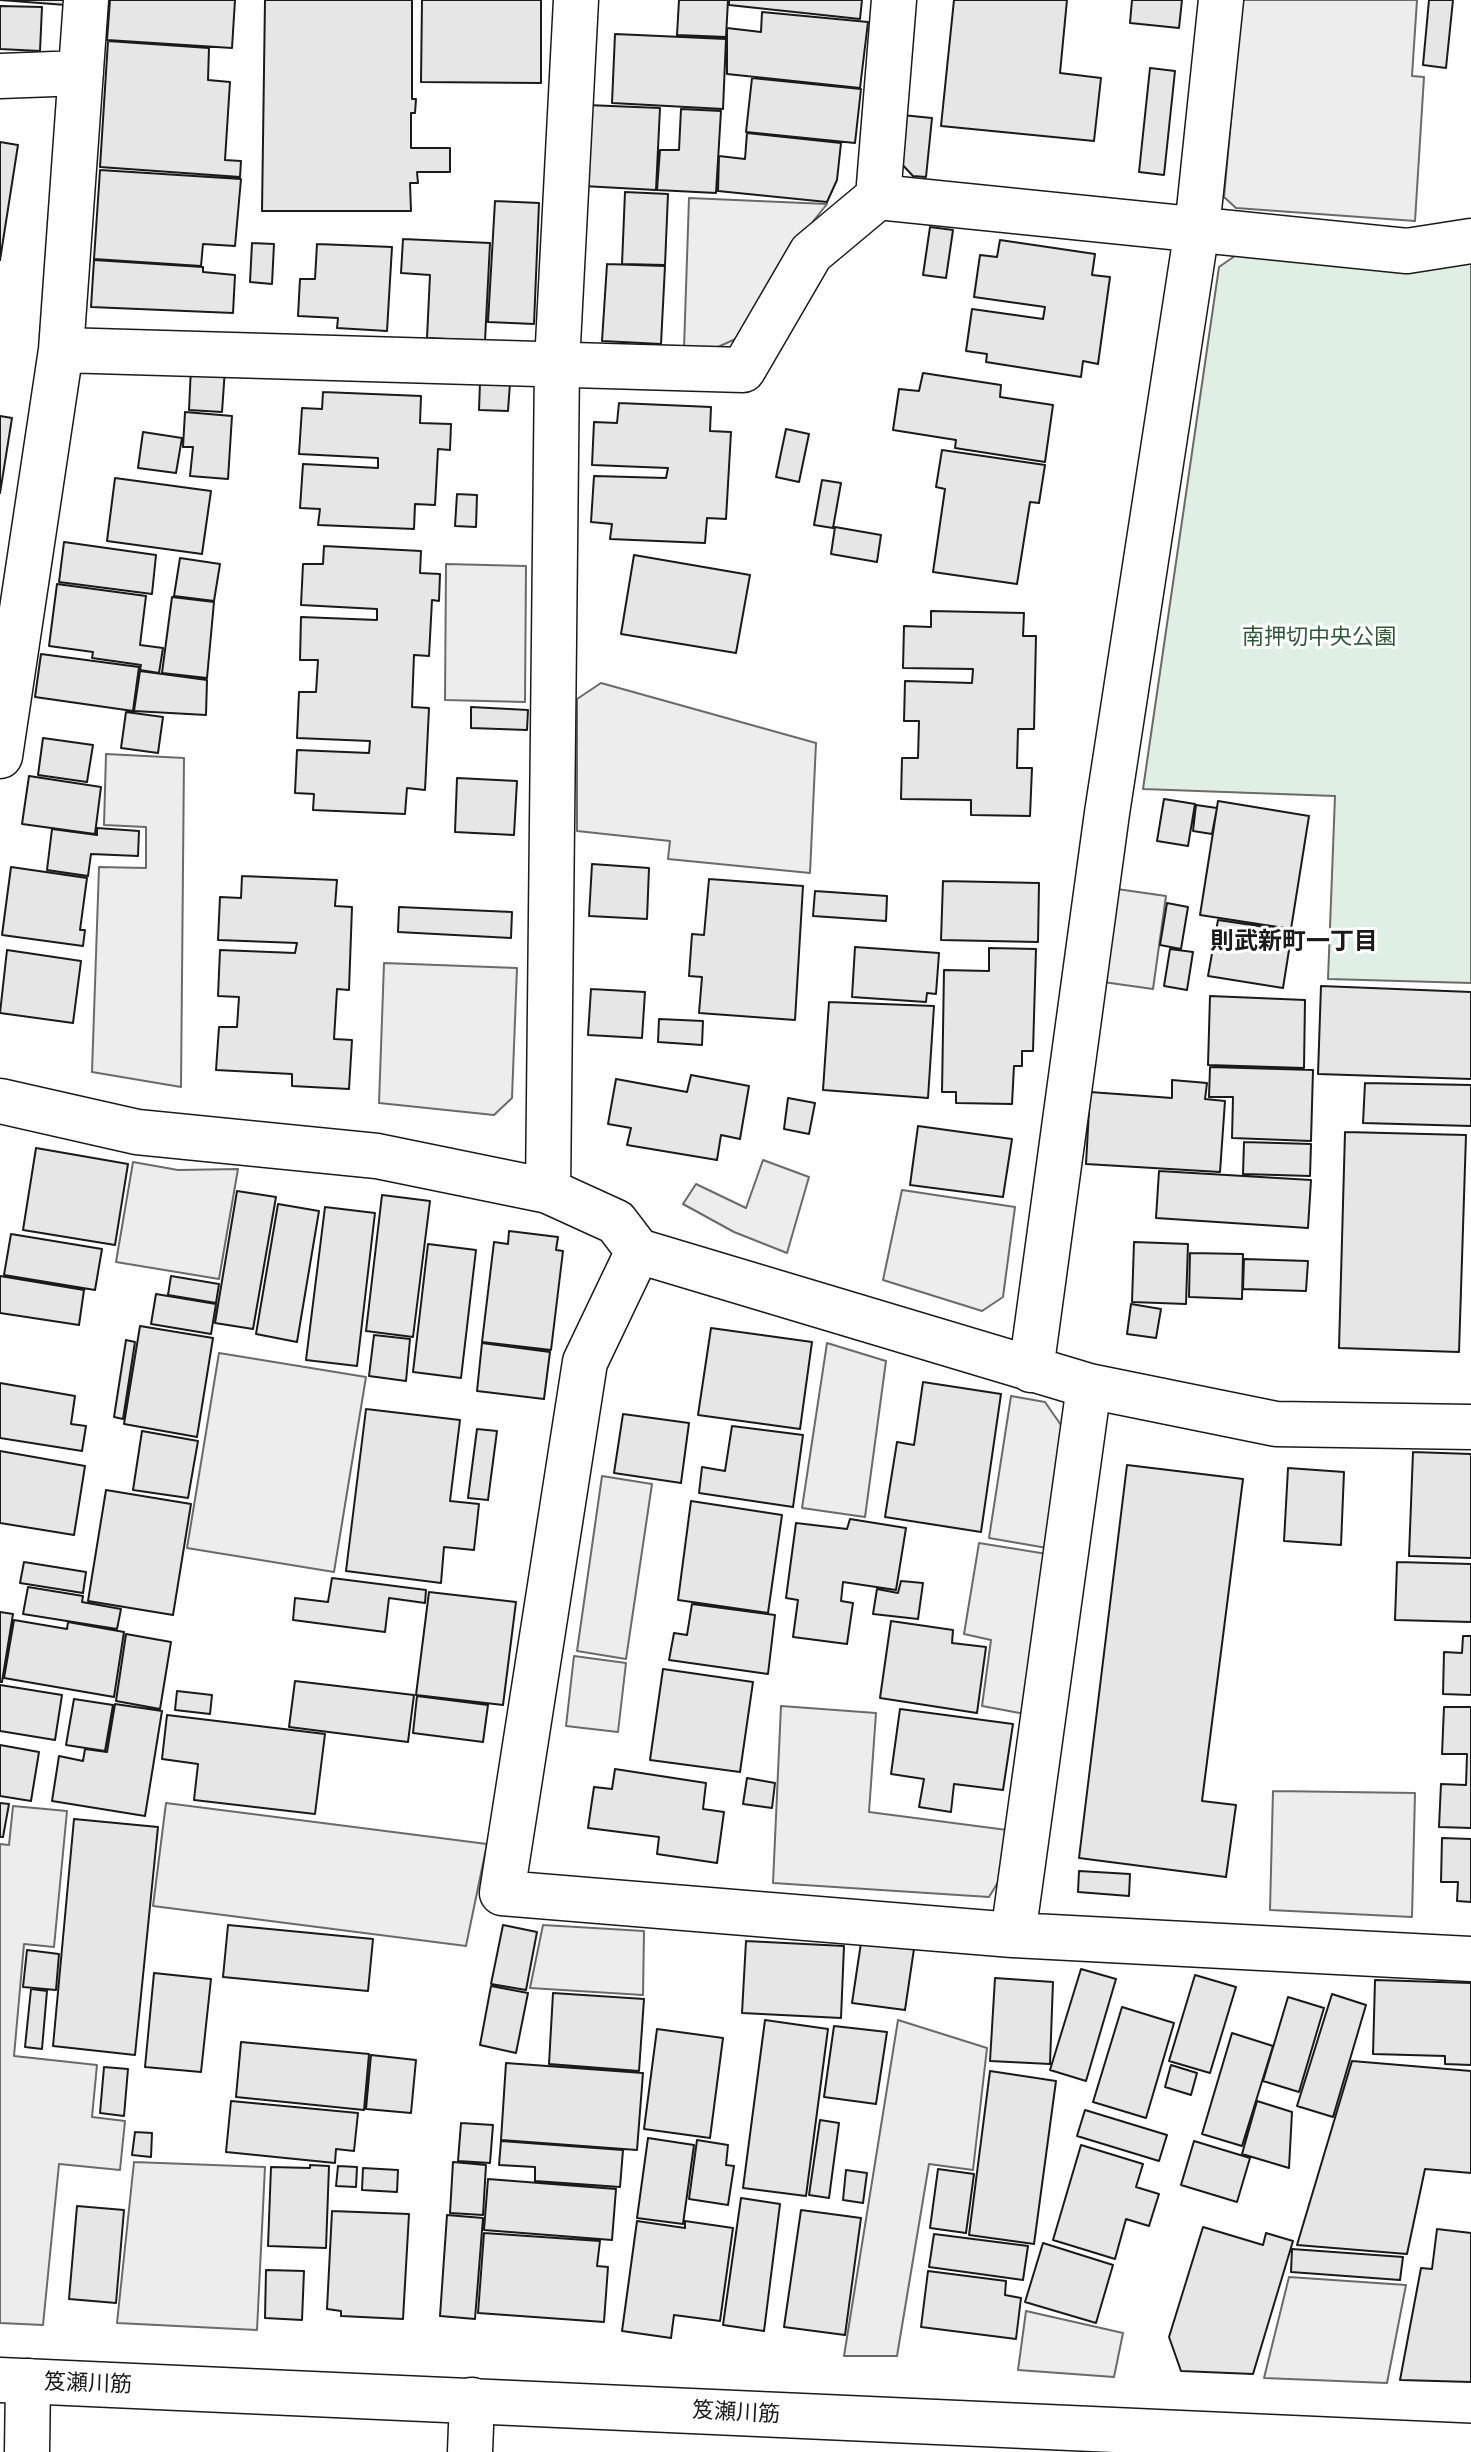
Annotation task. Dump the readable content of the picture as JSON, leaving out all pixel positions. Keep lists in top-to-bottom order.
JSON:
{
  "streets": {
    "street": ["笈瀬川筋"]
  },
  "districts": ["則武新町一丁目"],
  "parks": ["南押切中央公園"]
}
